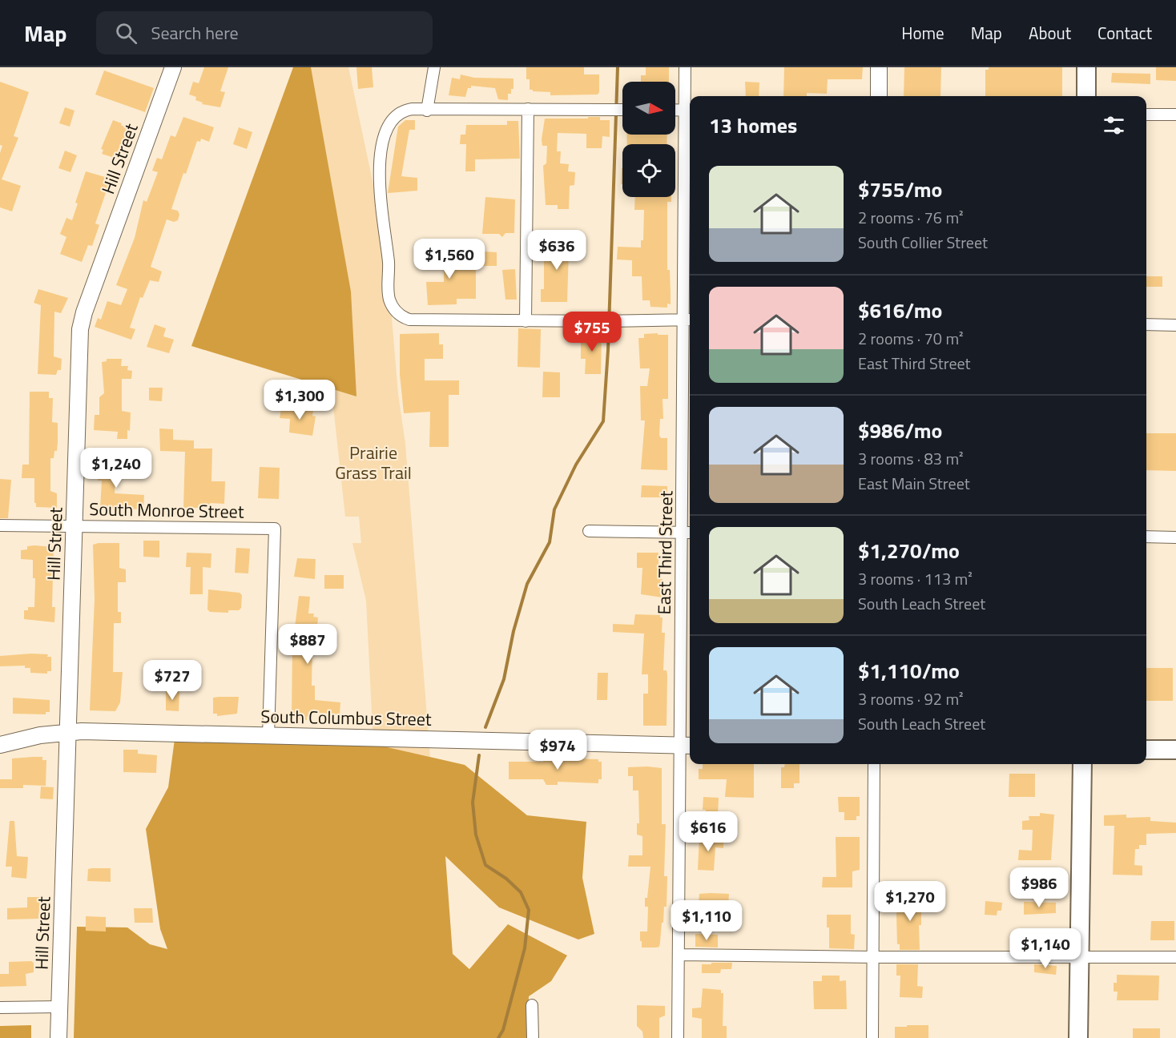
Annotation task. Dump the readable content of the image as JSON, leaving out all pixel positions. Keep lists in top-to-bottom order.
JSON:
{
  "streets": {
    "street": [
      "Hill Street",
      "South Monroe Street",
      "East Third Street",
      "South Columbus Street"
    ]
  },
  "crossings": [
    ["Hill Street", "South Monroe Street"],
    ["Hill Street", "South Columbus Street"],
    ["South Monroe Street", "South Columbus Street"],
    ["East Third Street", "South Columbus Street"]
  ],
  "parks": ["Prairie Grass Trail"],
  "north": "right",
  "page": {
    "header": "Map",
    "search": "Search here",
    "nav": [
      "Home",
      "Map",
      "About",
      "Contact"
    ],
    "heading": "13 homes",
    "list": [
      {
        "name": "$755/mo",
        "note": "2 rooms · 76 m² · South Collier Street"
      },
      {
        "name": "$616/mo",
        "note": "2 rooms · 70 m² · East Third Street"
      },
      {
        "name": "$986/mo",
        "note": "3 rooms · 83 m² · East Main Street"
      },
      {
        "name": "$1,270/mo",
        "note": "3 rooms · 113 m² · South Leach Street"
      },
      {
        "name": "$1,110/mo",
        "note": "3 rooms · 92 m² · South Leach Street"
      }
    ],
    "price": [
      "$636",
      "$1,560",
      "$755",
      "$1,300",
      "$1,240",
      "$887",
      "$727",
      "$974",
      "$616",
      "$986",
      "$1,270",
      "$1,110",
      "$1,140"
    ]
  }
}
